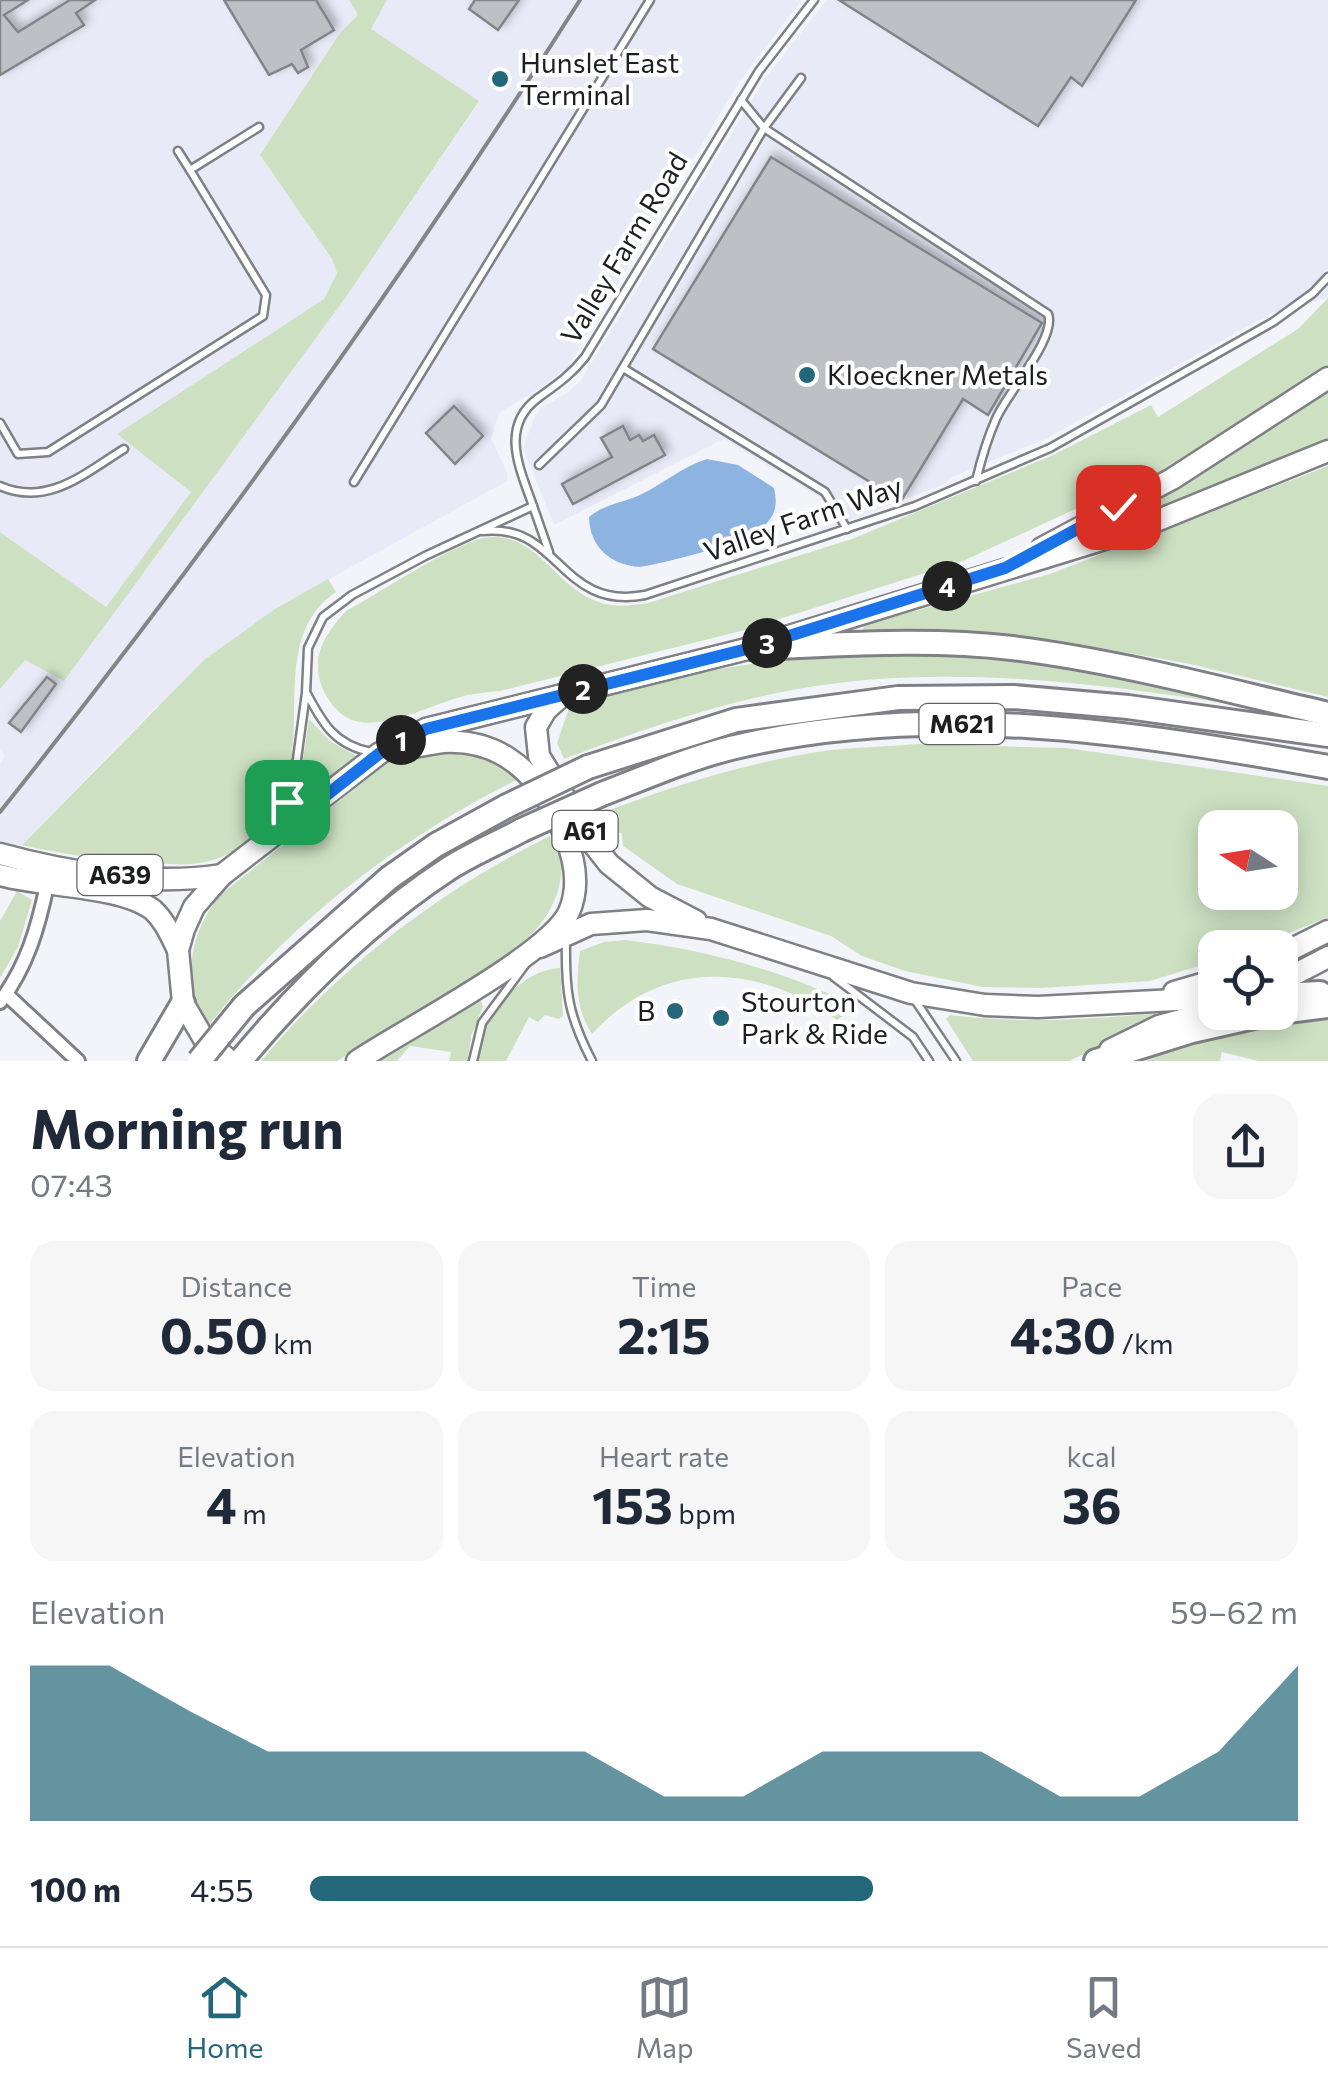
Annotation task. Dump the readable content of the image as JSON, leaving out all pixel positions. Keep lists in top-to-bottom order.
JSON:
{
  "streets": {
    "highway": ["M621"],
    "main road": ["A61", "A639"],
    "lane": ["Valley Farm Road", "Valley Farm Way"]
  },
  "crossings": [
    ["Valley Farm Road", "Valley Farm Way"]
  ],
  "places": [
    "Hunslet East Terminal",
    "Kloeckner Metals",
    "B",
    "Stourton Park & Ride"
  ],
  "north": "left",
  "page": {
    "pins": [
      "4",
      "3",
      "2",
      "1"
    ],
    "heading": ["Morning run", "07:43"],
    "stats": [
      ["Distance", "0.50 km"],
      ["Time", "2:15"],
      ["Pace", "4:30 /km"],
      ["Elevation", "4 m"],
      ["Heart rate", "153 bpm"],
      ["kcal", "36"]
    ],
    "chart": ["Elevation", "59–62 m"],
    "list": [
      {
        "name": "100 m",
        "note": "4:55"
      }
    ],
    "tabs": ["Home", "Map", "Saved"]
  }
}
